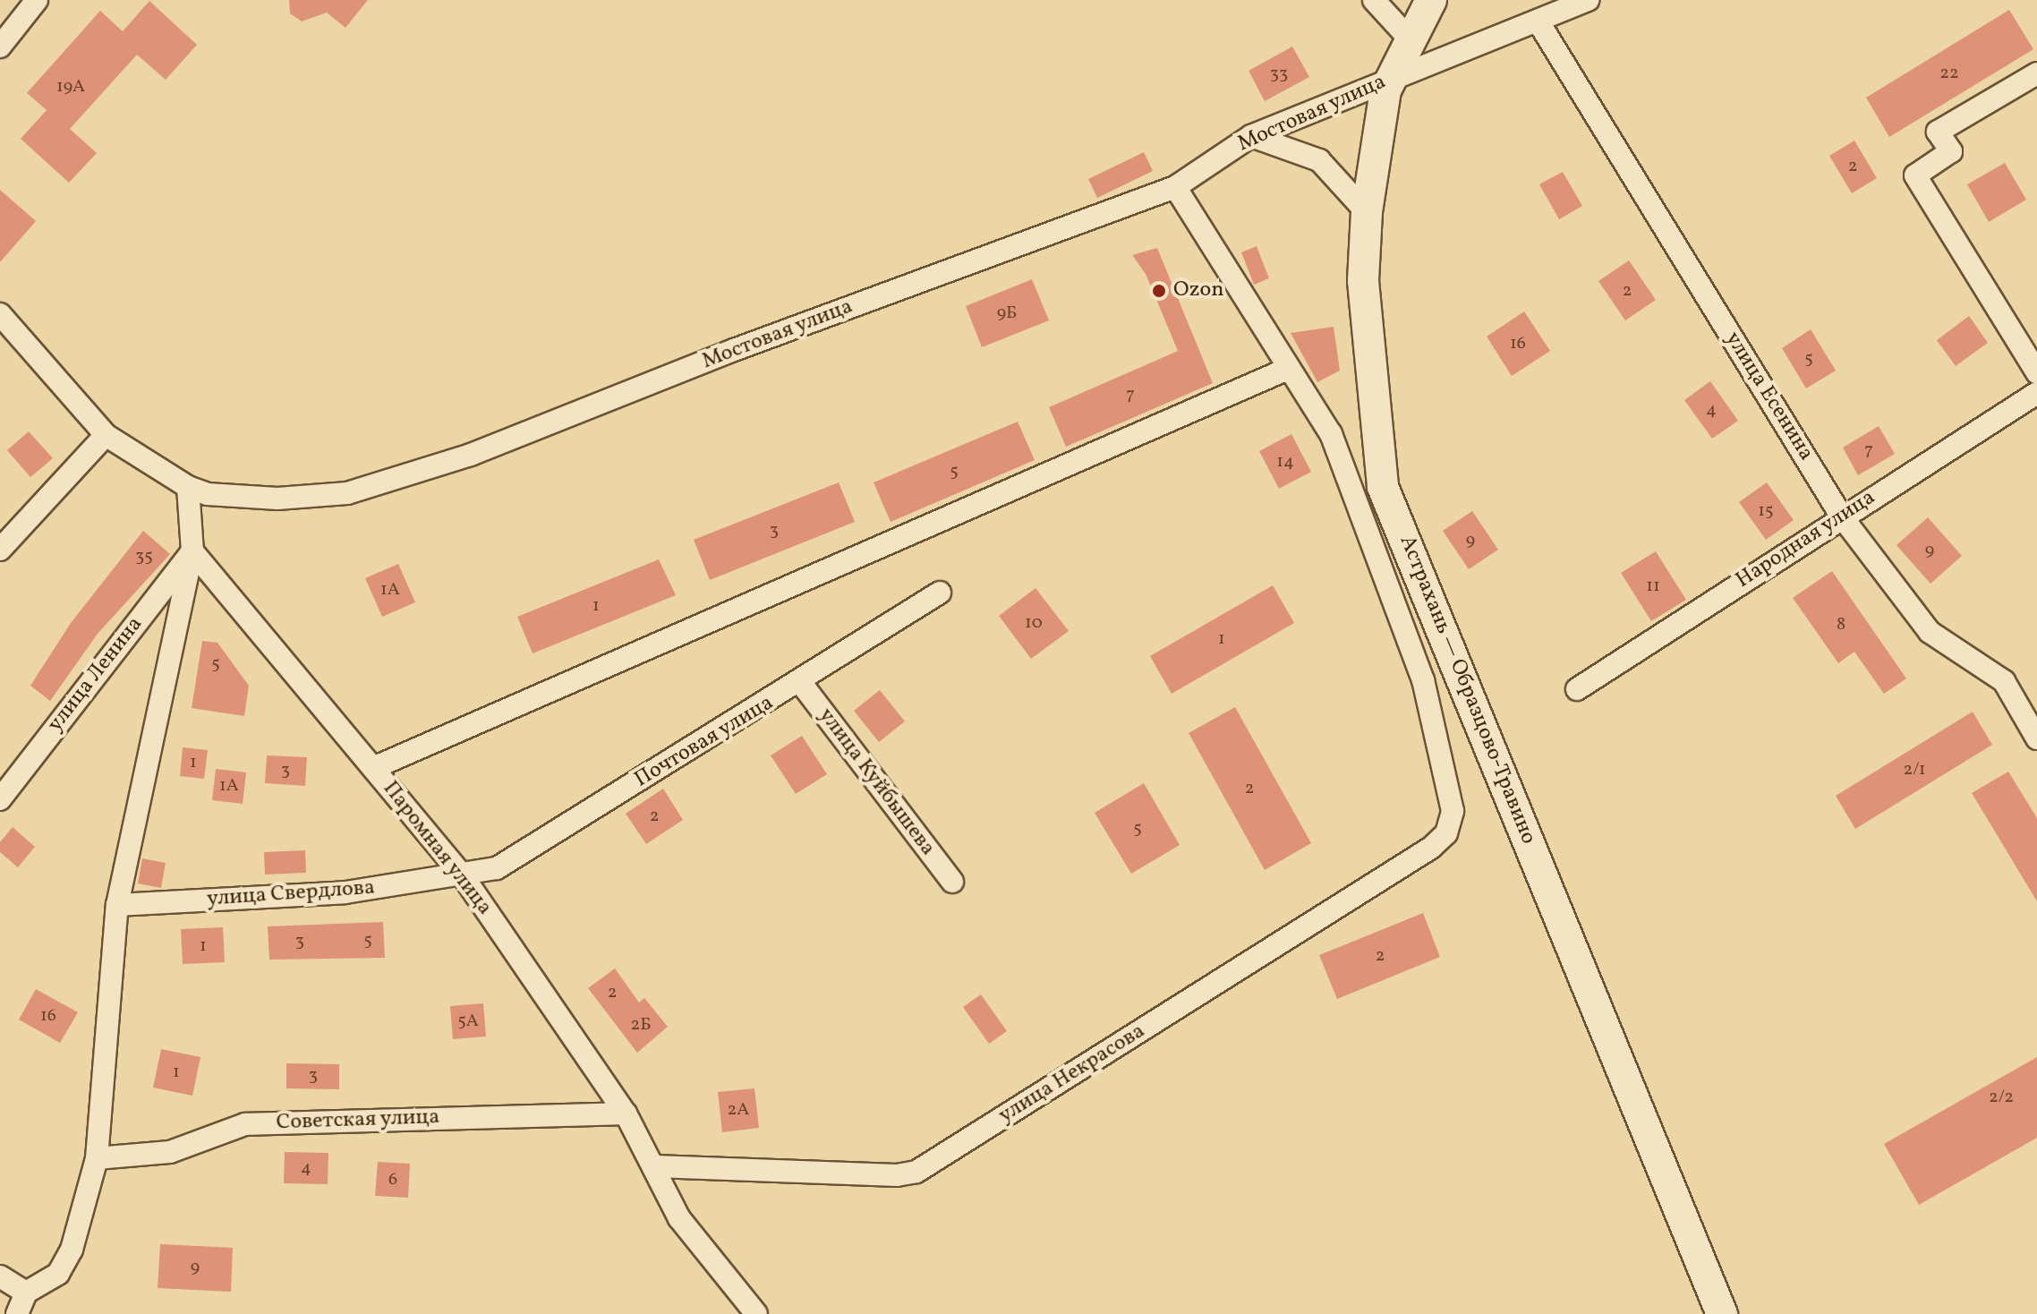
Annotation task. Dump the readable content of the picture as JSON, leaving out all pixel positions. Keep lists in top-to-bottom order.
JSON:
{
  "streets": {
    "street": [
      "Мостовая улица",
      "улица Есенина",
      "Народная улица",
      "улица Ленина",
      "Астрахань — Образцово-Травино",
      "Почтовая улица",
      "улица Куйбышева",
      "Паромная улица",
      "улица Свердлова",
      "улица Некрасова",
      "Советская улица"
    ]
  },
  "crossings": [
    ["Мостовая улица", "улица Есенина"],
    ["Мостовая улица", "Астрахань — Образцово-Травино"],
    ["улица Есенина", "Народная улица"],
    ["улица Ленина", "Паромная улица"],
    ["Почтовая улица", "улица Куйбышева"],
    ["Почтовая улица", "Паромная улица"],
    ["Почтовая улица", "улица Свердлова"],
    ["Паромная улица", "улица Свердлова"],
    ["Паромная улица", "улица Некрасова"],
    ["Паромная улица", "Советская улица"]
  ],
  "places": ["Ozon"],
  "house_numbers": [
    "22",
    "33",
    "19А",
    "2",
    "2",
    "9Б",
    "16",
    "5",
    "7",
    "4",
    "7",
    "14",
    "5",
    "15",
    "3",
    "9",
    "9",
    "35",
    "11",
    "1А",
    "1",
    "10",
    "8",
    "1",
    "5",
    "1",
    "2/1",
    "3",
    "1А",
    "2",
    "2",
    "5",
    "5",
    "3",
    "1",
    "2",
    "2",
    "16",
    "5А",
    "2Б",
    "1",
    "3",
    "2/2",
    "2А",
    "4",
    "6",
    "9"
  ]
}
